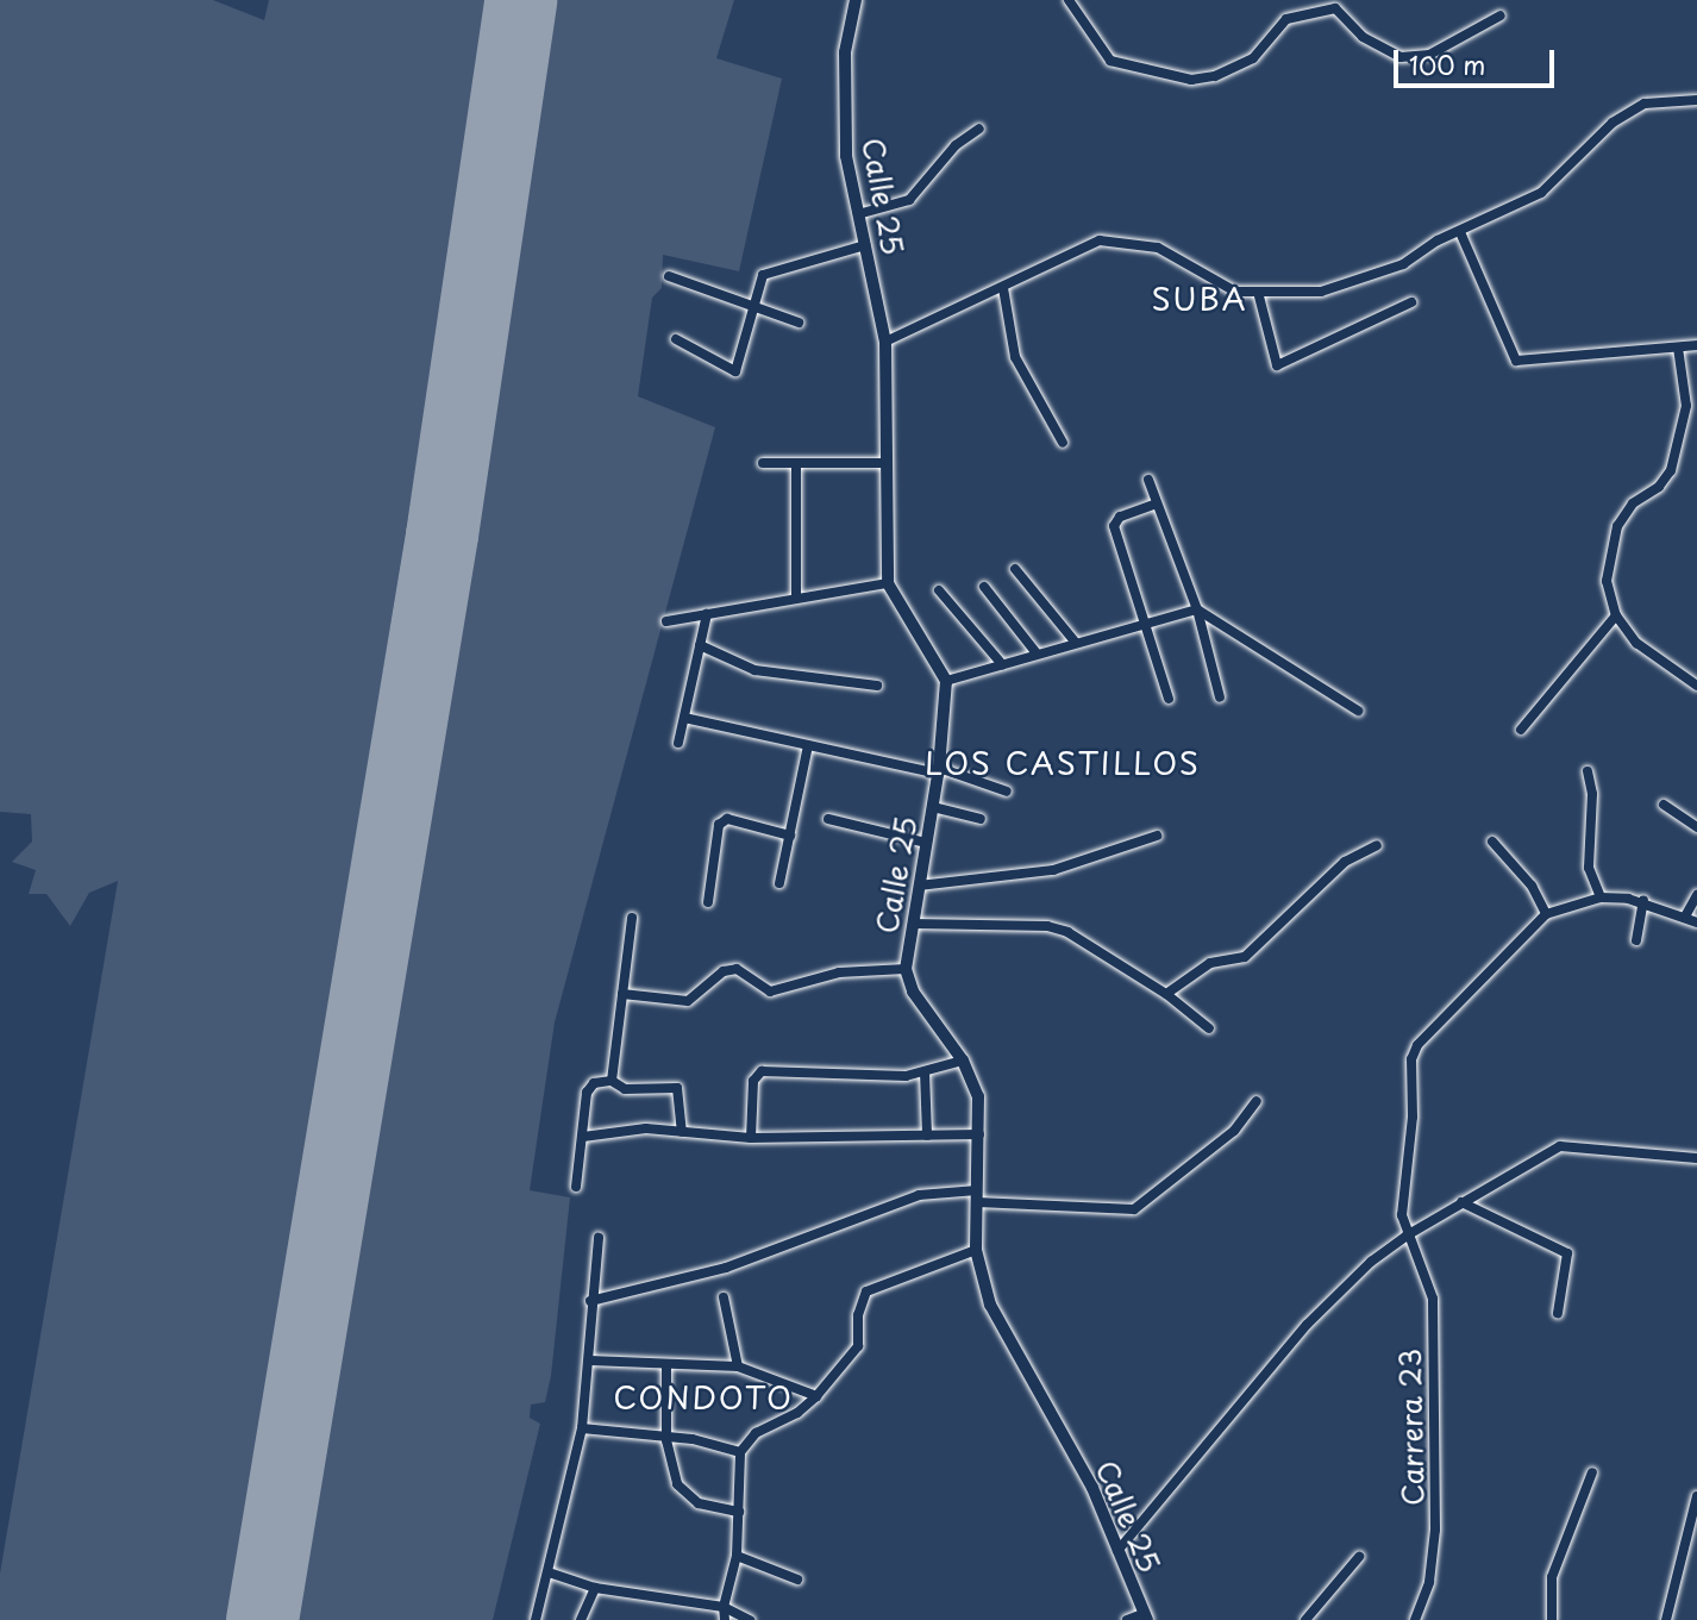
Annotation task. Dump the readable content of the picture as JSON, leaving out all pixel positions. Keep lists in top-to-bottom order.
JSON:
{
  "streets": {
    "street": ["Calle 25", "Carrera 23"]
  },
  "districts": ["SUBA", "LOS CASTILLOS", "CONDOTO"],
  "scale_bar": "100 m"
}
